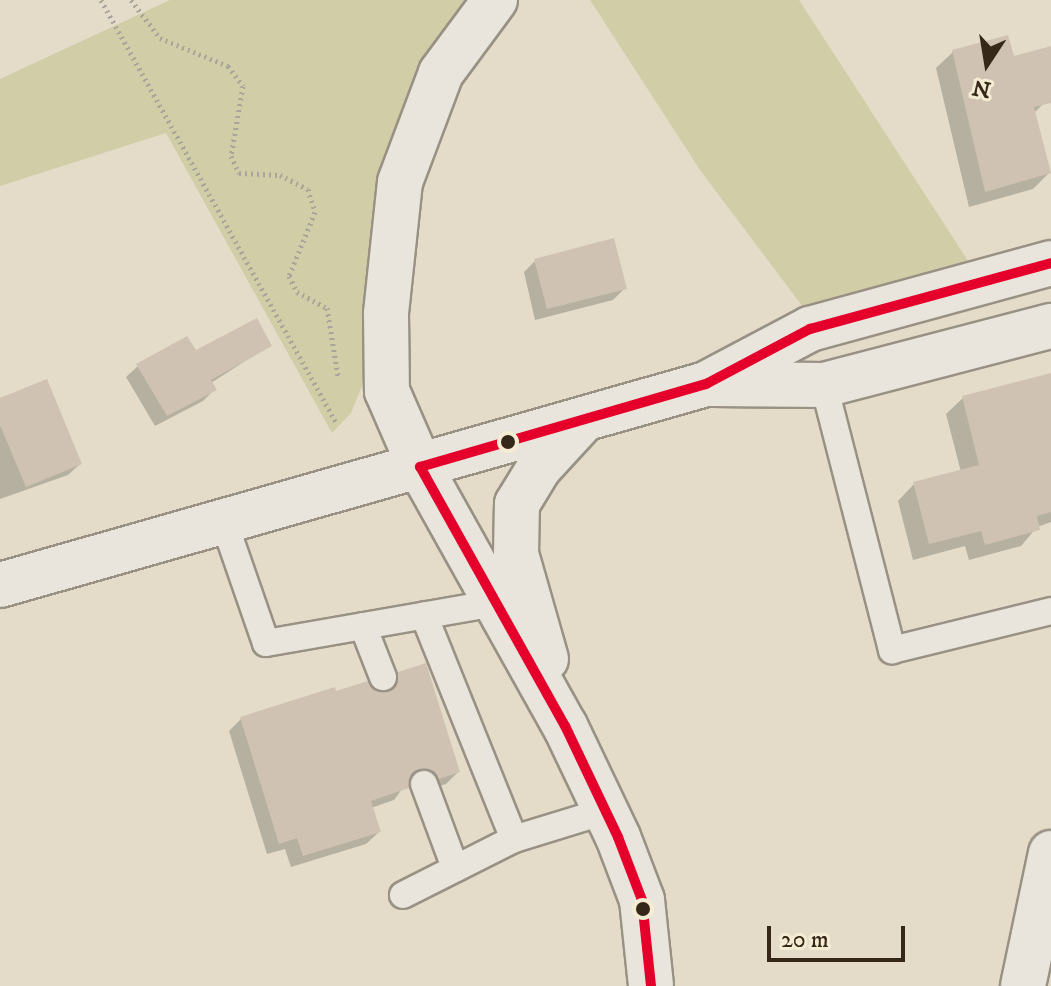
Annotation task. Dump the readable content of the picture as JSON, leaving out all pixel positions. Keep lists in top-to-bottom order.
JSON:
{
  "scale_bar": "20 m",
  "north": "bottom"
}
